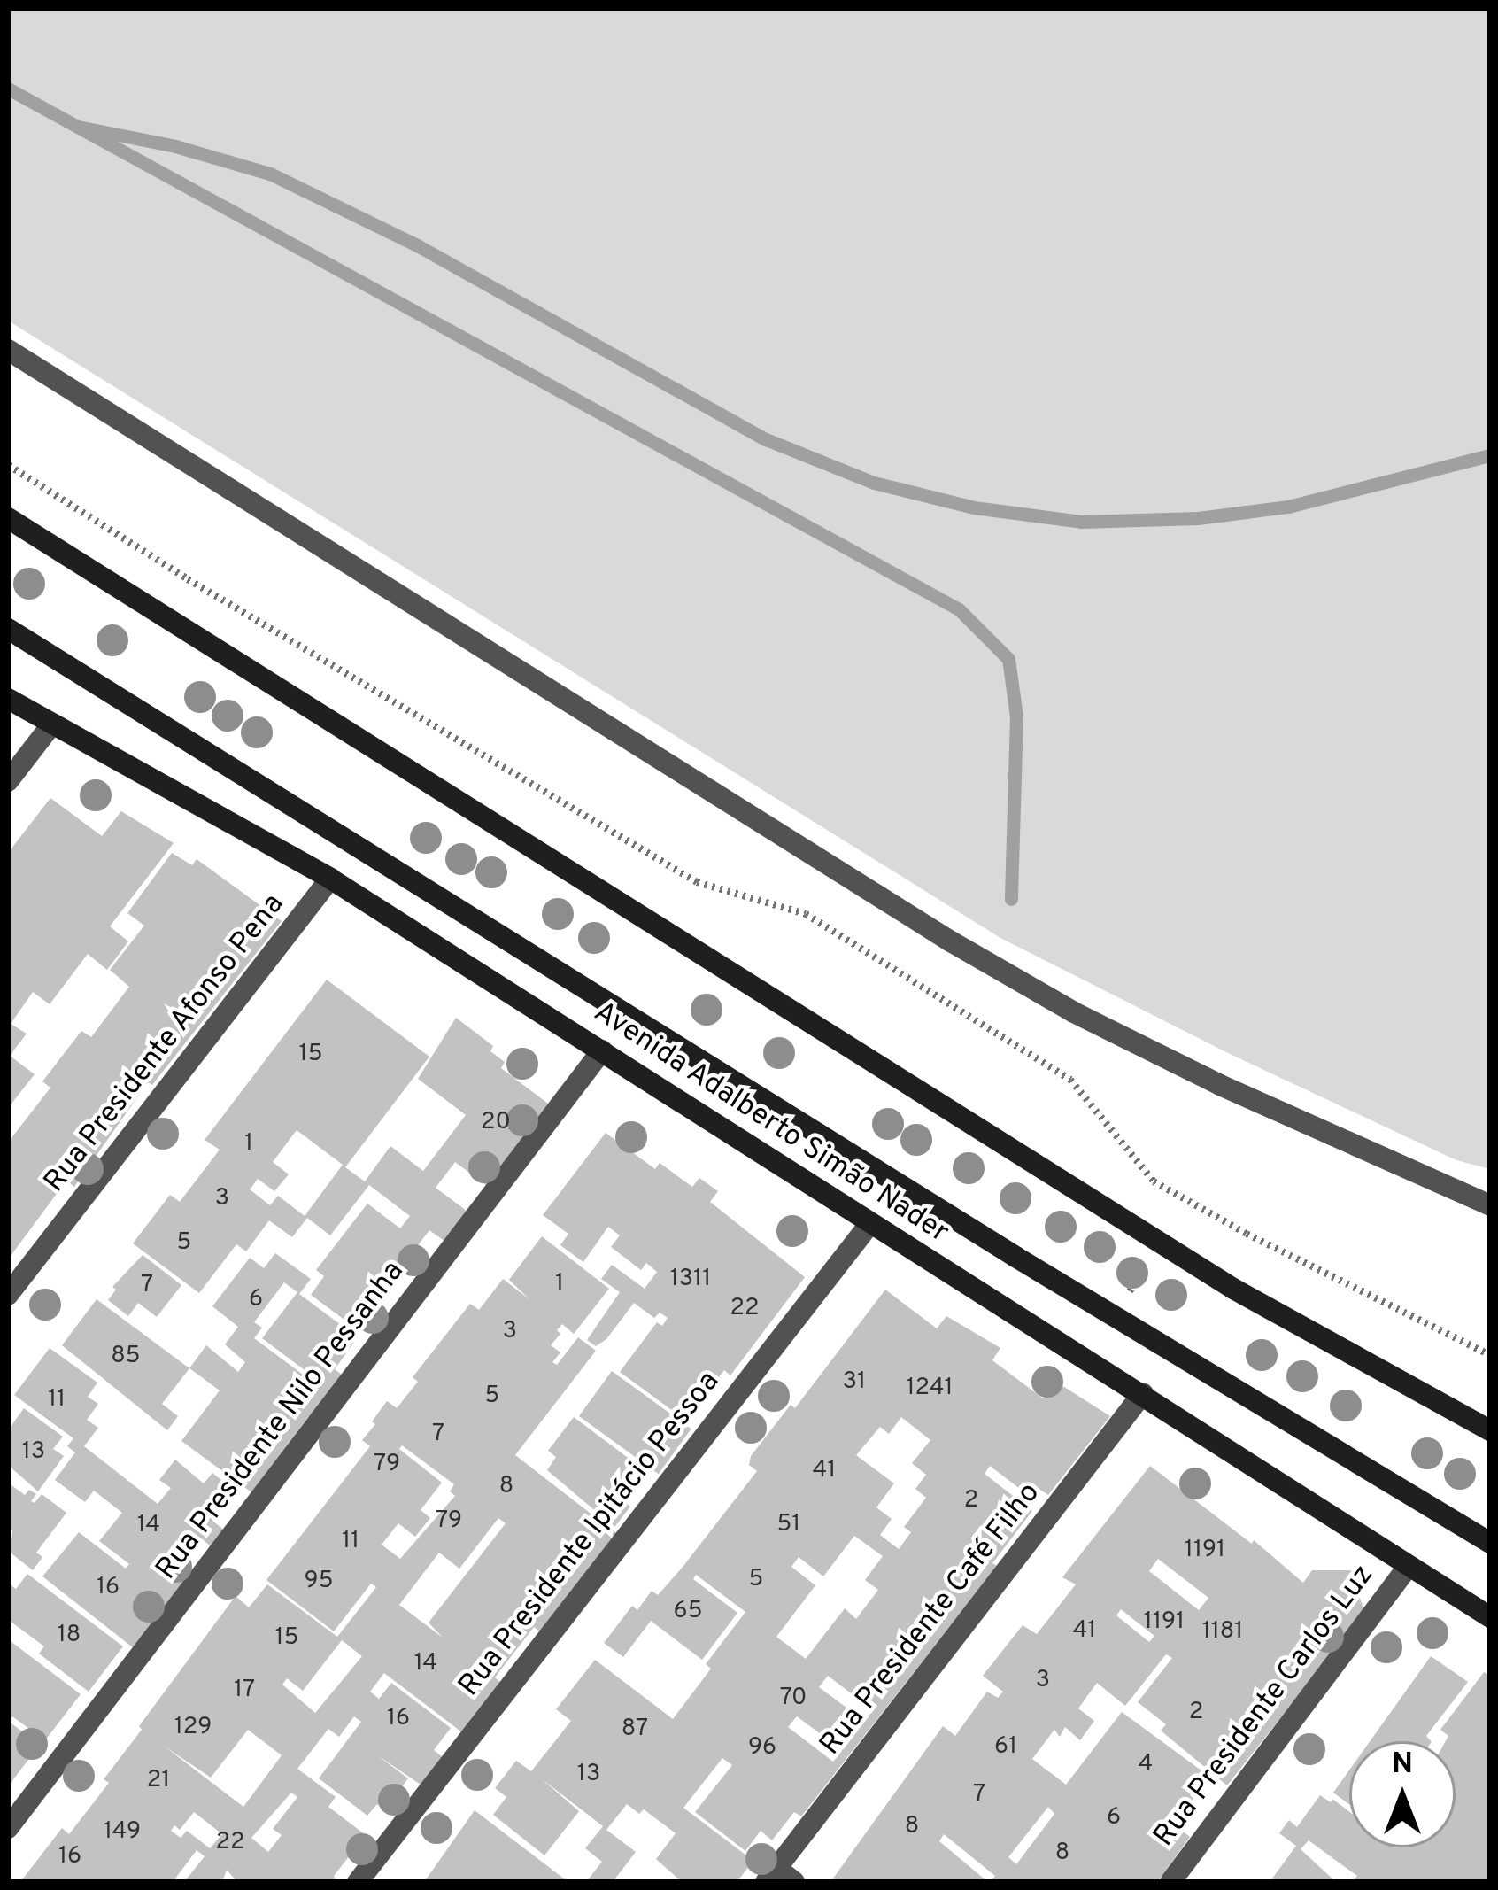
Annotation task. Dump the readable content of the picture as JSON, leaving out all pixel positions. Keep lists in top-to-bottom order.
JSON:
{
  "streets": {
    "main road": ["Avenida Adalberto Simão Nader"],
    "street": [
      "Rua Presidente Afonso Pena",
      "Rua Presidente Nilo Pessanha",
      "Rua Presidente Ipitácio Pessoa",
      "Rua Presidente Café Filho",
      "Rua Presidente Carlos Luz"
    ]
  },
  "crossings": [
    ["Rua Presidente Afonso Pena", "Avenida Adalberto Simão Nader"],
    ["Avenida Adalberto Simão Nader", "Rua Presidente Nilo Pessanha"],
    ["Avenida Adalberto Simão Nader", "Rua Presidente Ipitácio Pessoa"],
    ["Avenida Adalberto Simão Nader", "Rua Presidente Café Filho"],
    ["Avenida Adalberto Simão Nader", "Rua Presidente Carlos Luz"]
  ],
  "house_numbers": [
    "15",
    "20",
    "1",
    "3",
    "5",
    "1311",
    "1",
    "7",
    "6",
    "22",
    "3",
    "85",
    "31",
    "1241",
    "5",
    "11",
    "7",
    "13",
    "79",
    "41",
    "8",
    "2",
    "79",
    "51",
    "14",
    "11",
    "1191",
    "5",
    "95",
    "16",
    "65",
    "1191",
    "41",
    "1181",
    "18",
    "15",
    "14",
    "3",
    "17",
    "70",
    "2",
    "16",
    "129",
    "87",
    "61",
    "96",
    "4",
    "13",
    "21",
    "7",
    "6",
    "8",
    "149",
    "22",
    "8",
    "16"
  ],
  "north": "top"
}
